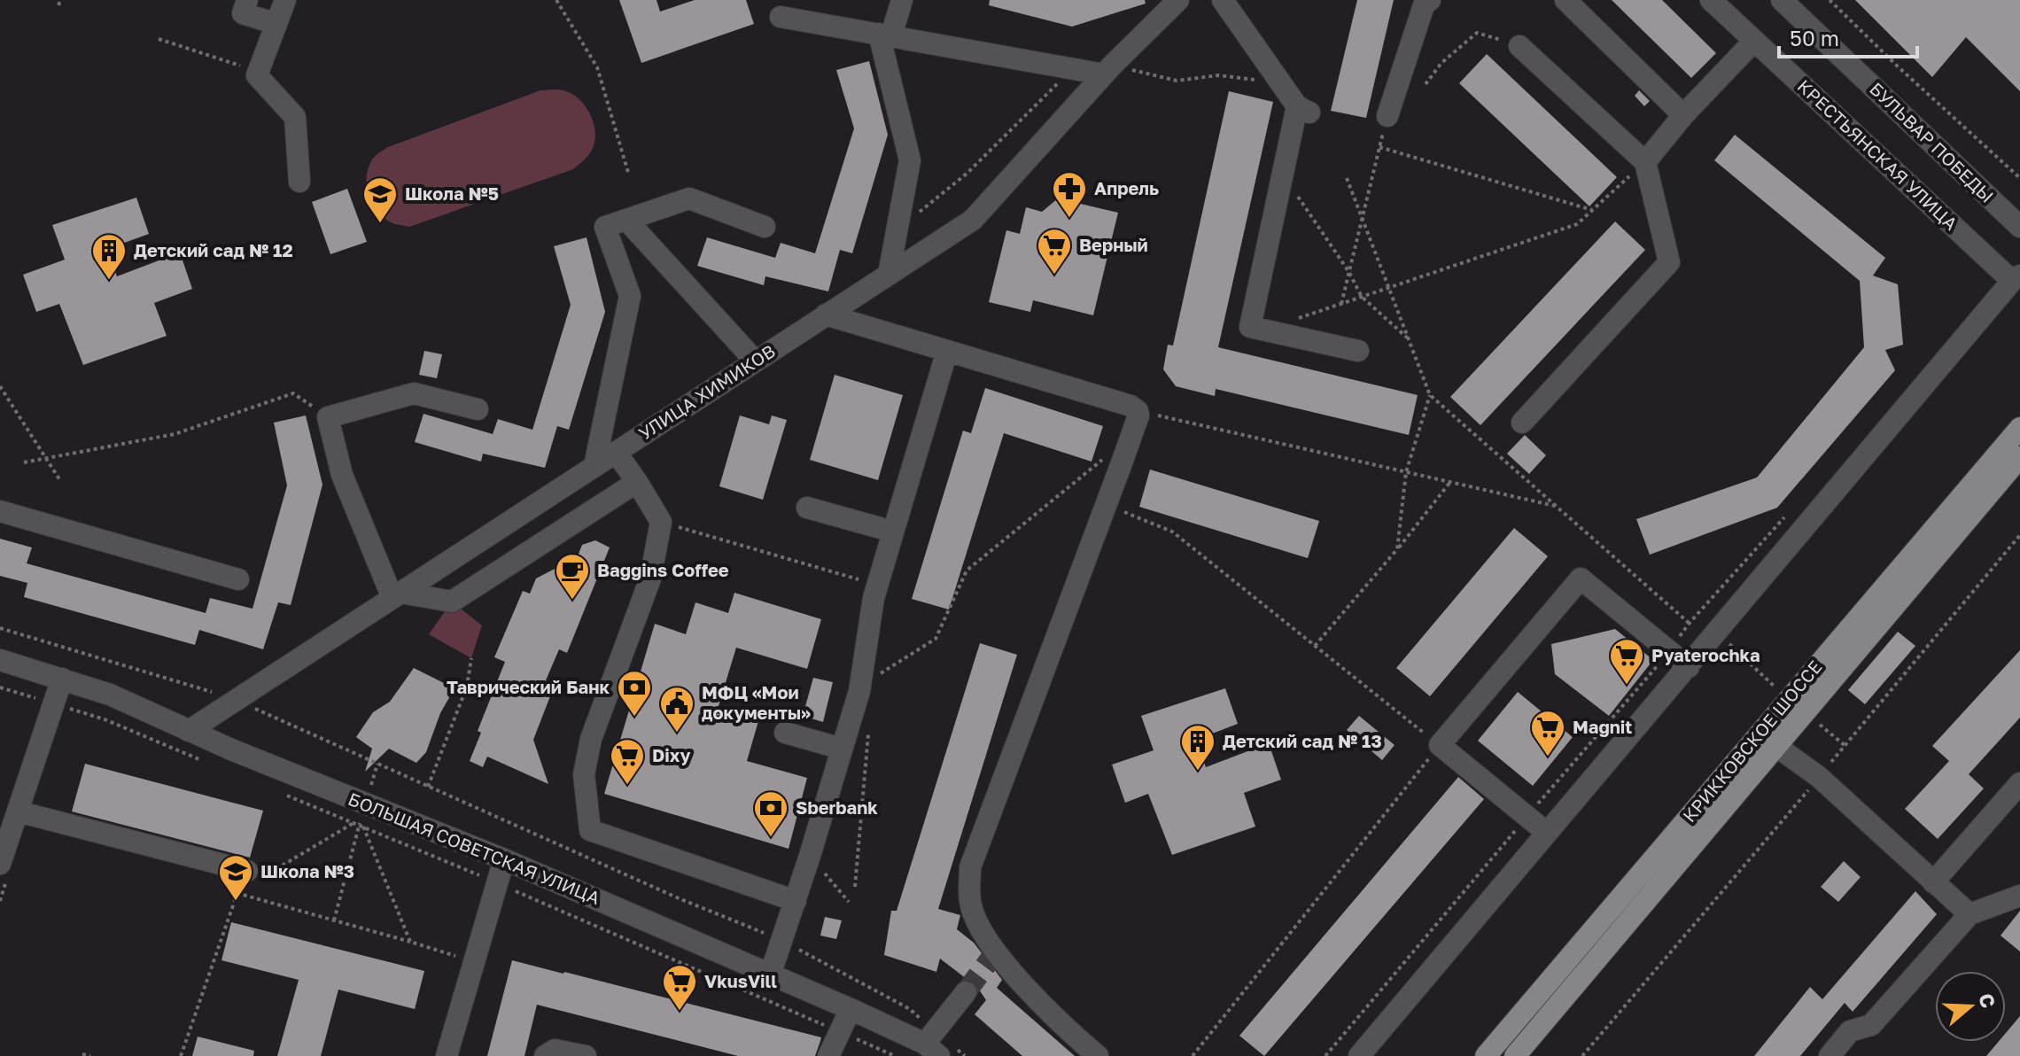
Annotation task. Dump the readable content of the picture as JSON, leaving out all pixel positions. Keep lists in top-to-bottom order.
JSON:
{
  "streets": {
    "main road": ["КРИККОВСКОЕ ШОССЕ"],
    "street": [
      "БУЛЬВАР ПОБЕДЫ",
      "КРЕСТЬЯНСКАЯ УЛИЦА",
      "УЛИЦА ХИМИКОВ",
      "БОЛЬШАЯ СОВЕТСКАЯ УЛИЦА"
    ]
  },
  "crossings": [
    ["УЛИЦА ХИМИКОВ", "БОЛЬШАЯ СОВЕТСКАЯ УЛИЦА"]
  ],
  "places": {
    "pharmacy": ["Апрель"],
    "school or university": ["Школа №5", "Школа №3"],
    "supermarket": [
      "Верный",
      "Pyaterochka",
      "Magnit",
      "Dixy",
      "VkusVill"
    ],
    "building": ["Детский сад № 12", "Детский сад № 13"],
    "cafe": ["Baggins Coffee"],
    "bank": ["Таврический Банк", "Sberbank"],
    "public building": ["МФЦ «Мои документы»"]
  },
  "scale_bar": "50 m",
  "north": "right"
}
